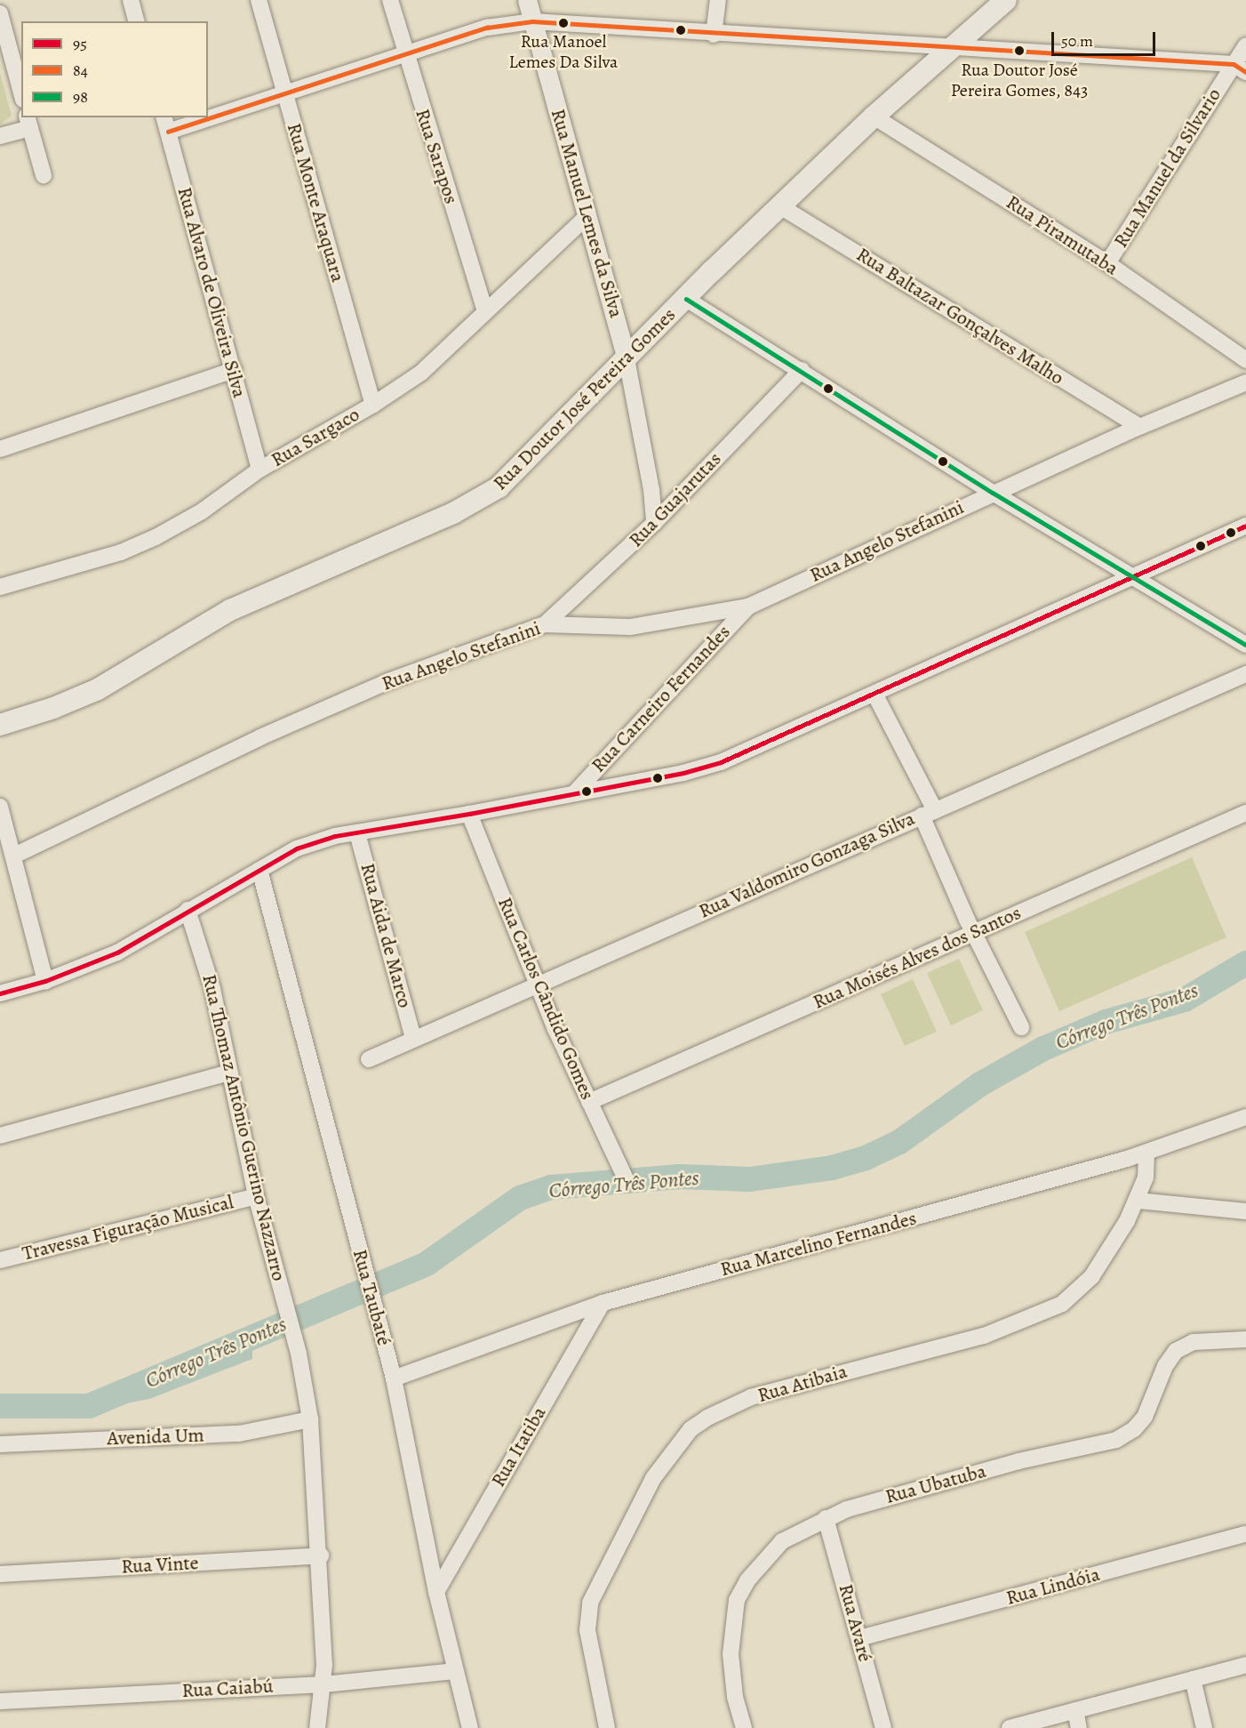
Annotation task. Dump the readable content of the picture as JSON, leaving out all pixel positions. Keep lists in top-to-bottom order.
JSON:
{
  "streets": {
    "main road": ["Rua Doutor José Pereira Gomes"],
    "street": [
      "Rua Sarapos",
      "Rua Manuel da Silvario",
      "Rua Monte Araquara",
      "Rua Manuel Lemes da Silva",
      "Rua Piramutaba",
      "Rua Alvaro de Oliveira Silva",
      "Rua Baltazar Gonçalves Malho",
      "Rua Sargaco",
      "Rua Guajarutas",
      "Rua Angelo Stefanini",
      "Rua Carneiro Fernandes",
      "Rua Valdomiro Gonzaga Silva",
      "Rua Aida de Marco",
      "Rua Moisés Alves dos Santos",
      "Rua Carlos Cândido Gomes",
      "Rua Thomaz Antônio Guerino Nazzarro",
      "Travessa Figuração Musical",
      "Rua Marcelino Fernandes",
      "Rua Taubaté",
      "Rua Atibaia",
      "Avenida Um",
      "Rua Itatiba",
      "Rua Ubatuba",
      "Rua Vinte",
      "Rua Lindóia",
      "Rua Avaré",
      "Rua Caiabú"
    ]
  },
  "crossings": [
    ["Rua Sarapos", "Rua Sargaco"],
    ["Rua Manuel da Silvario", "Rua Piramutaba"],
    ["Rua Monte Araquara", "Rua Sargaco"],
    ["Rua Manuel Lemes da Silva", "Rua Doutor José Pereira Gomes"],
    ["Rua Manuel Lemes da Silva", "Rua Sargaco"],
    ["Rua Manuel Lemes da Silva", "Rua Guajarutas"],
    ["Rua Piramutaba", "Rua Doutor José Pereira Gomes"],
    ["Rua Alvaro de Oliveira Silva", "Rua Sargaco"],
    ["Rua Baltazar Gonçalves Malho", "Rua Doutor José Pereira Gomes"],
    ["Rua Baltazar Gonçalves Malho", "Rua Angelo Stefanini"],
    ["Rua Guajarutas", "Rua Angelo Stefanini"],
    ["Rua Angelo Stefanini", "Rua Carneiro Fernandes"],
    ["Rua Valdomiro Gonzaga Silva", "Rua Aida de Marco"],
    ["Rua Valdomiro Gonzaga Silva", "Rua Carlos Cândido Gomes"],
    ["Rua Moisés Alves dos Santos", "Rua Carlos Cândido Gomes"],
    ["Rua Thomaz Antônio Guerino Nazzarro", "Travessa Figuração Musical"],
    ["Rua Thomaz Antônio Guerino Nazzarro", "Avenida Um"],
    ["Rua Thomaz Antônio Guerino Nazzarro", "Rua Vinte"],
    ["Rua Thomaz Antônio Guerino Nazzarro", "Rua Caiabú"],
    ["Rua Marcelino Fernandes", "Rua Taubaté"],
    ["Rua Marcelino Fernandes", "Rua Atibaia"],
    ["Rua Marcelino Fernandes", "Rua Itatiba"],
    ["Rua Taubaté", "Rua Itatiba"],
    ["Rua Taubaté", "Rua Caiabú"],
    ["Rua Ubatuba", "Rua Avaré"],
    ["Rua Lindóia", "Rua Avaré"]
  ],
  "water": ["Córrego Três Pontes"],
  "places": ["Rua Manoel Lemes Da Silva", "Rua Doutor José Pereira Gomes, 843"],
  "lines": ["transit line 84", "transit line 98", "transit line 95"],
  "legend": ["95", "84", "98"],
  "scale_bar": "50 m"
}
